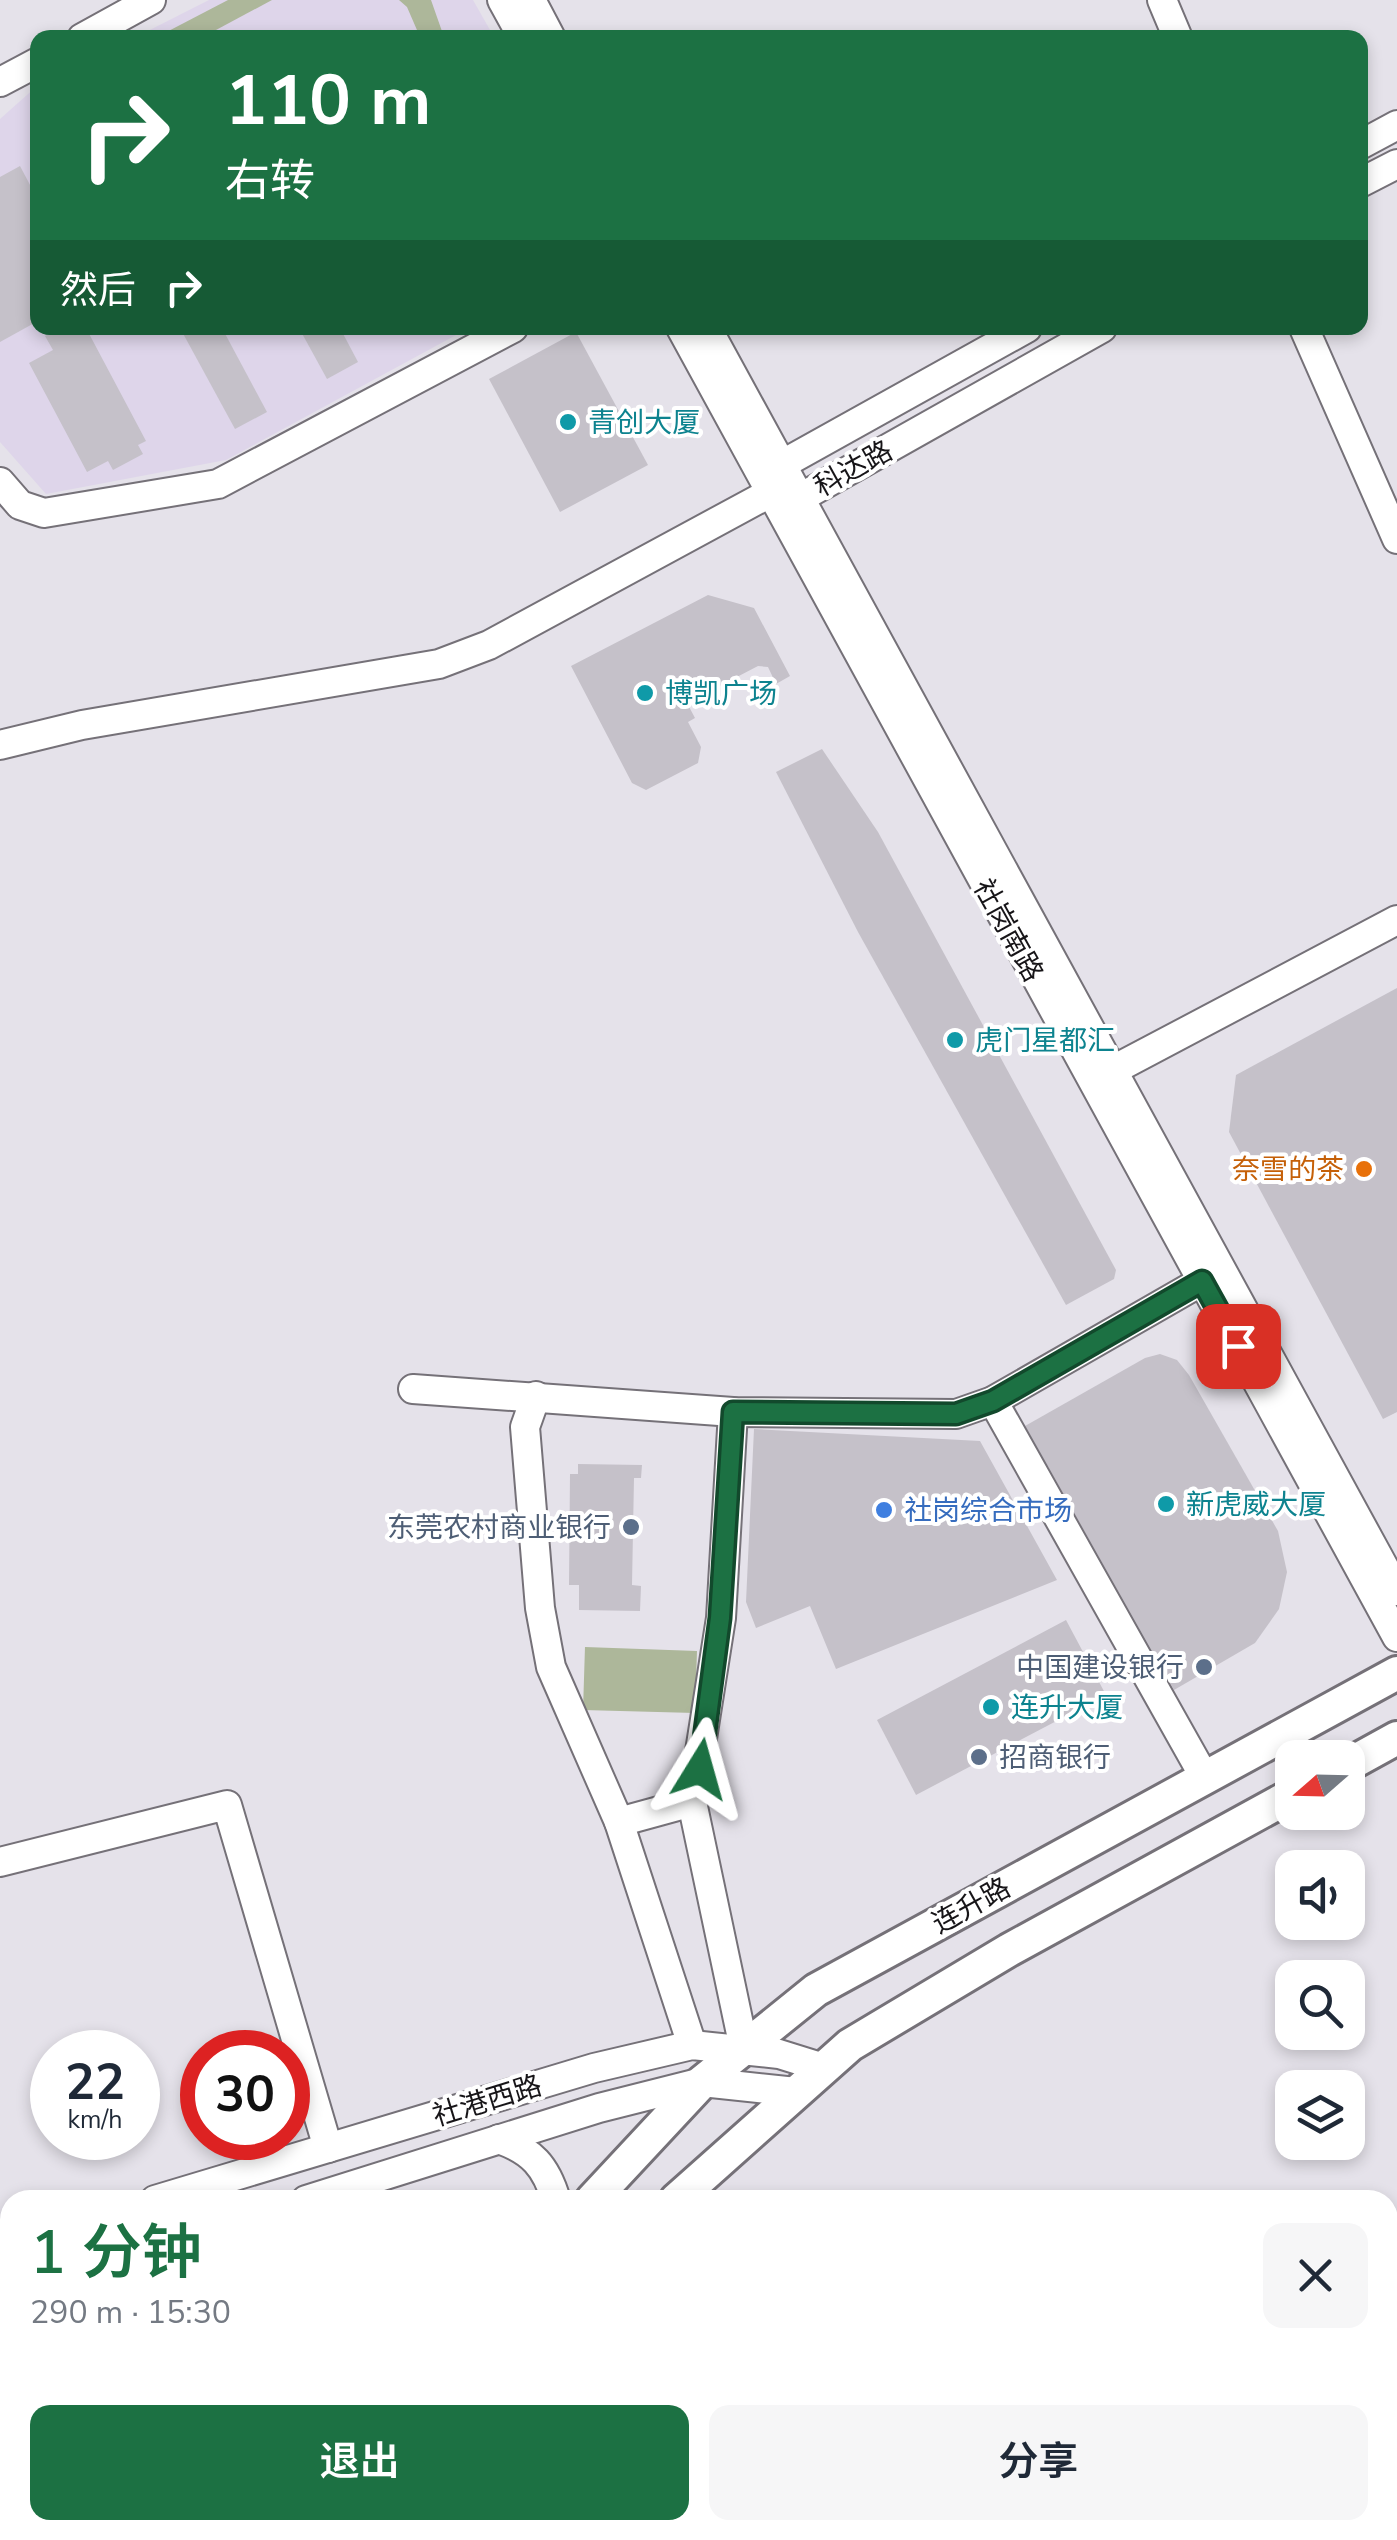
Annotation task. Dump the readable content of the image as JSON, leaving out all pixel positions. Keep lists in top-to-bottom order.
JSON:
{
  "streets": {
    "main road": ["连升路"],
    "street": ["科达路", "社岗南路", "社港西路"]
  },
  "crossings": [
    ["科达路", "社岗南路"],
    ["连升路", "社港西路"]
  ],
  "places": [
    "青创大厦",
    "博凯广场",
    "虎门星都汇",
    "奈雪的茶",
    "新虎威大厦",
    "社岗综合市场",
    "东莞农村商业银行",
    "中国建设银行",
    "连升大厦",
    "招商银行"
  ],
  "north": "left",
  "page": {
    "turn": ["110 m", "右转"],
    "then": "然后",
    "speed": "22 km/h",
    "limit": "30",
    "heading": ["1 分钟", "290 m · 15:30"],
    "buttons": ["退出", "分享"]
  }
}
